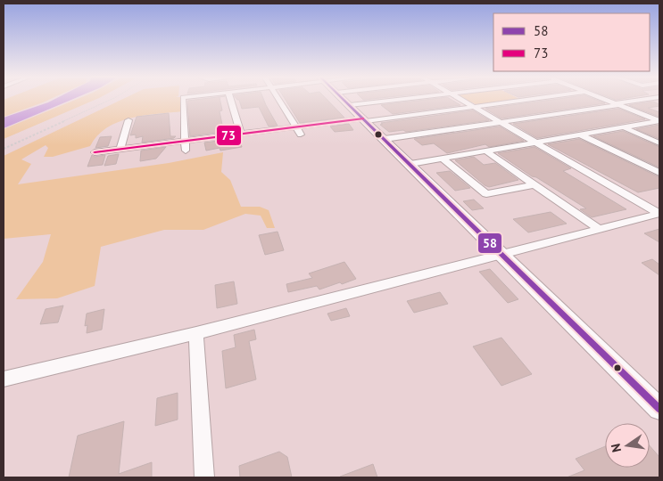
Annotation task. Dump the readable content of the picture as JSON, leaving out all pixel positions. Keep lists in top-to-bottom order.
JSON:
{
  "lines": ["transit line 58", "transit line 73"],
  "legend": ["58", "73"],
  "north": "left"
}
